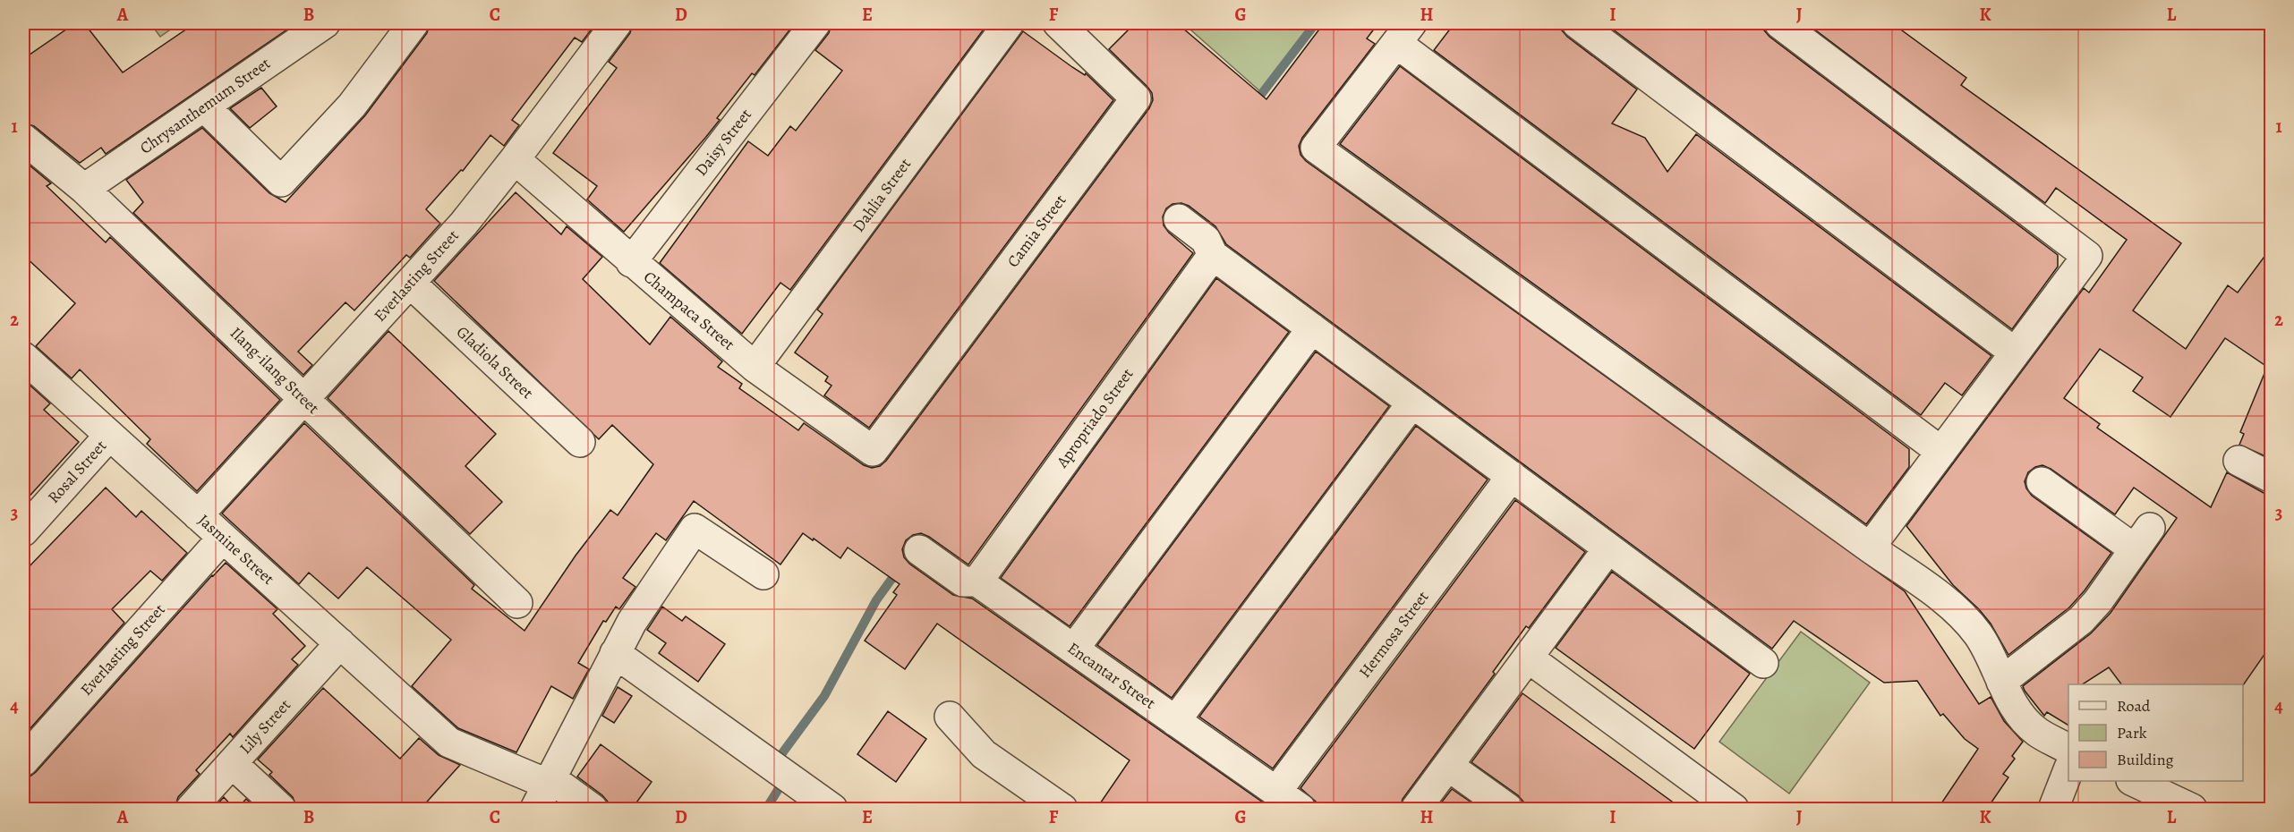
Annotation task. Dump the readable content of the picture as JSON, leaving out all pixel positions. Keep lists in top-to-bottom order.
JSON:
{
  "streets": {
    "street": [
      "Chrysanthemum Street",
      "Daisy Street",
      "Dahlia Street",
      "Camia Street",
      "Everlasting Street",
      "Champaca Street",
      "Gladiola Street",
      "Ilang-ilang Street",
      "Apropriado Street",
      "Rosal Street",
      "Jasmine Street",
      "Hermosa Street",
      "Encantar Street",
      "Lily Street"
    ]
  },
  "crossings": [
    ["Chrysanthemum Street", "Ilang-ilang Street"],
    ["Daisy Street", "Champaca Street"],
    ["Dahlia Street", "Champaca Street"],
    ["Camia Street", "Champaca Street"],
    ["Everlasting Street", "Champaca Street"],
    ["Everlasting Street", "Gladiola Street"],
    ["Everlasting Street", "Ilang-ilang Street"],
    ["Everlasting Street", "Jasmine Street"],
    ["Apropriado Street", "Encantar Street"],
    ["Rosal Street", "Jasmine Street"],
    ["Jasmine Street", "Lily Street"],
    ["Hermosa Street", "Encantar Street"]
  ],
  "legend": ["Road", "Park", "Building"],
  "grid": {
    "columns": [
      "A",
      "B",
      "C",
      "D",
      "E",
      "F",
      "G",
      "H",
      "I",
      "J",
      "K",
      "L"
    ],
    "rows": [
      "1",
      "2",
      "3",
      "4"
    ]
  }
}
